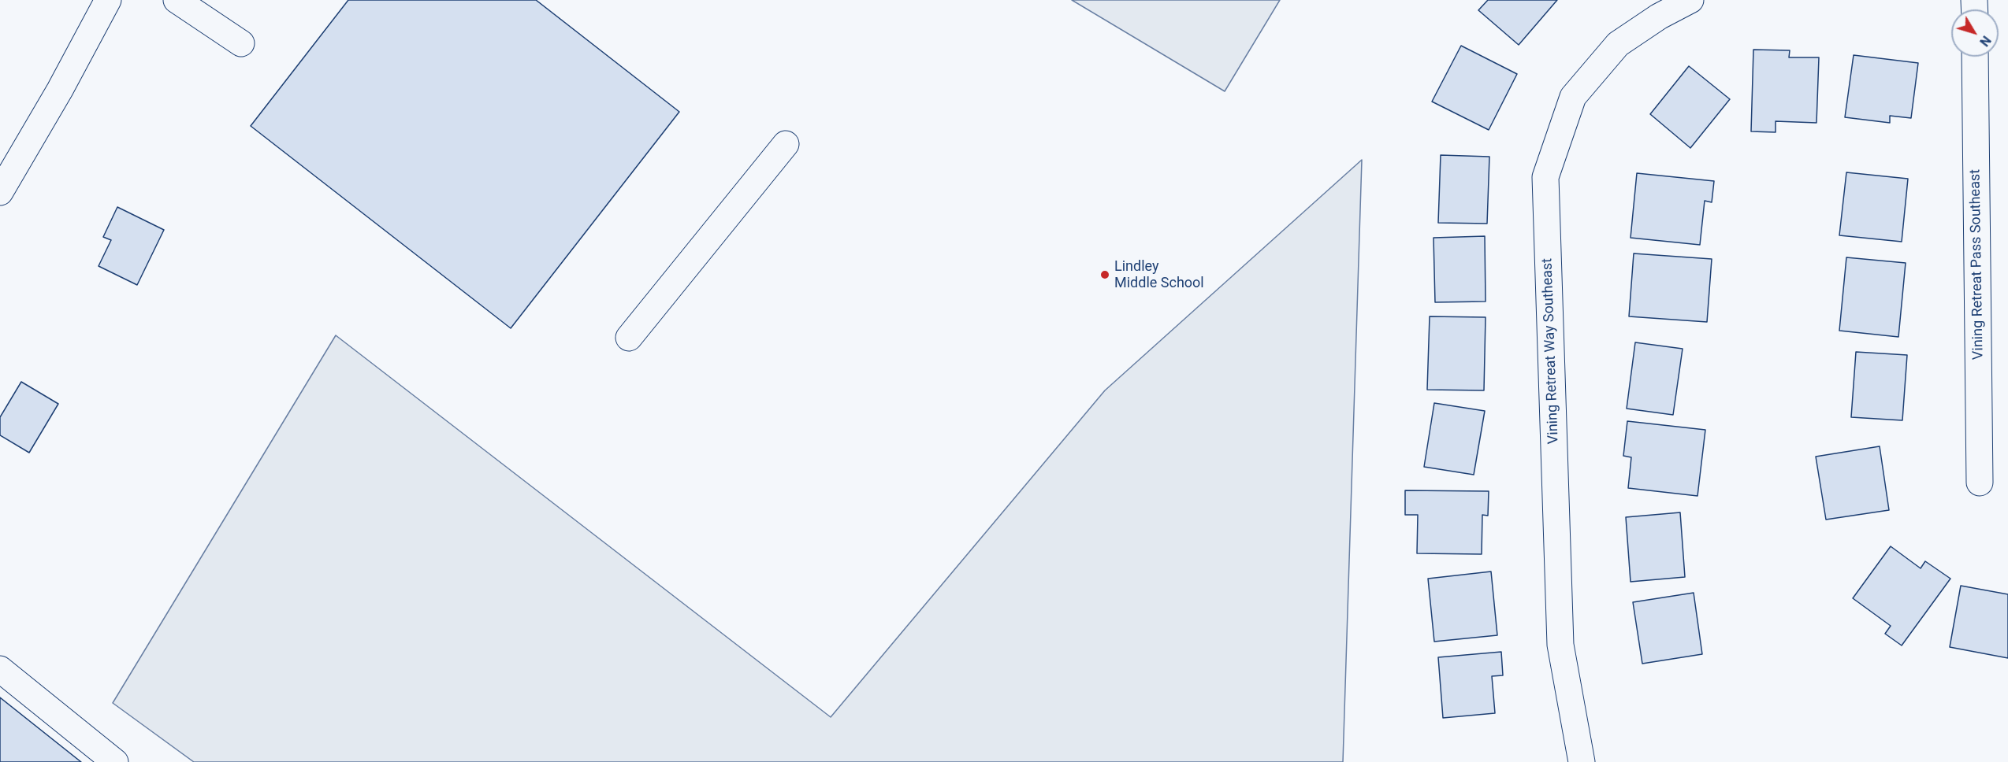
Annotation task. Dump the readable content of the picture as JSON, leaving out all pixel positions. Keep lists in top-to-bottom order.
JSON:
{
  "streets": {
    "street": ["Vining Retreat Pass Southeast", "Vining Retreat Way Southeast"]
  },
  "places": ["Lindley Middle School"],
  "north": "bottom right"
}
